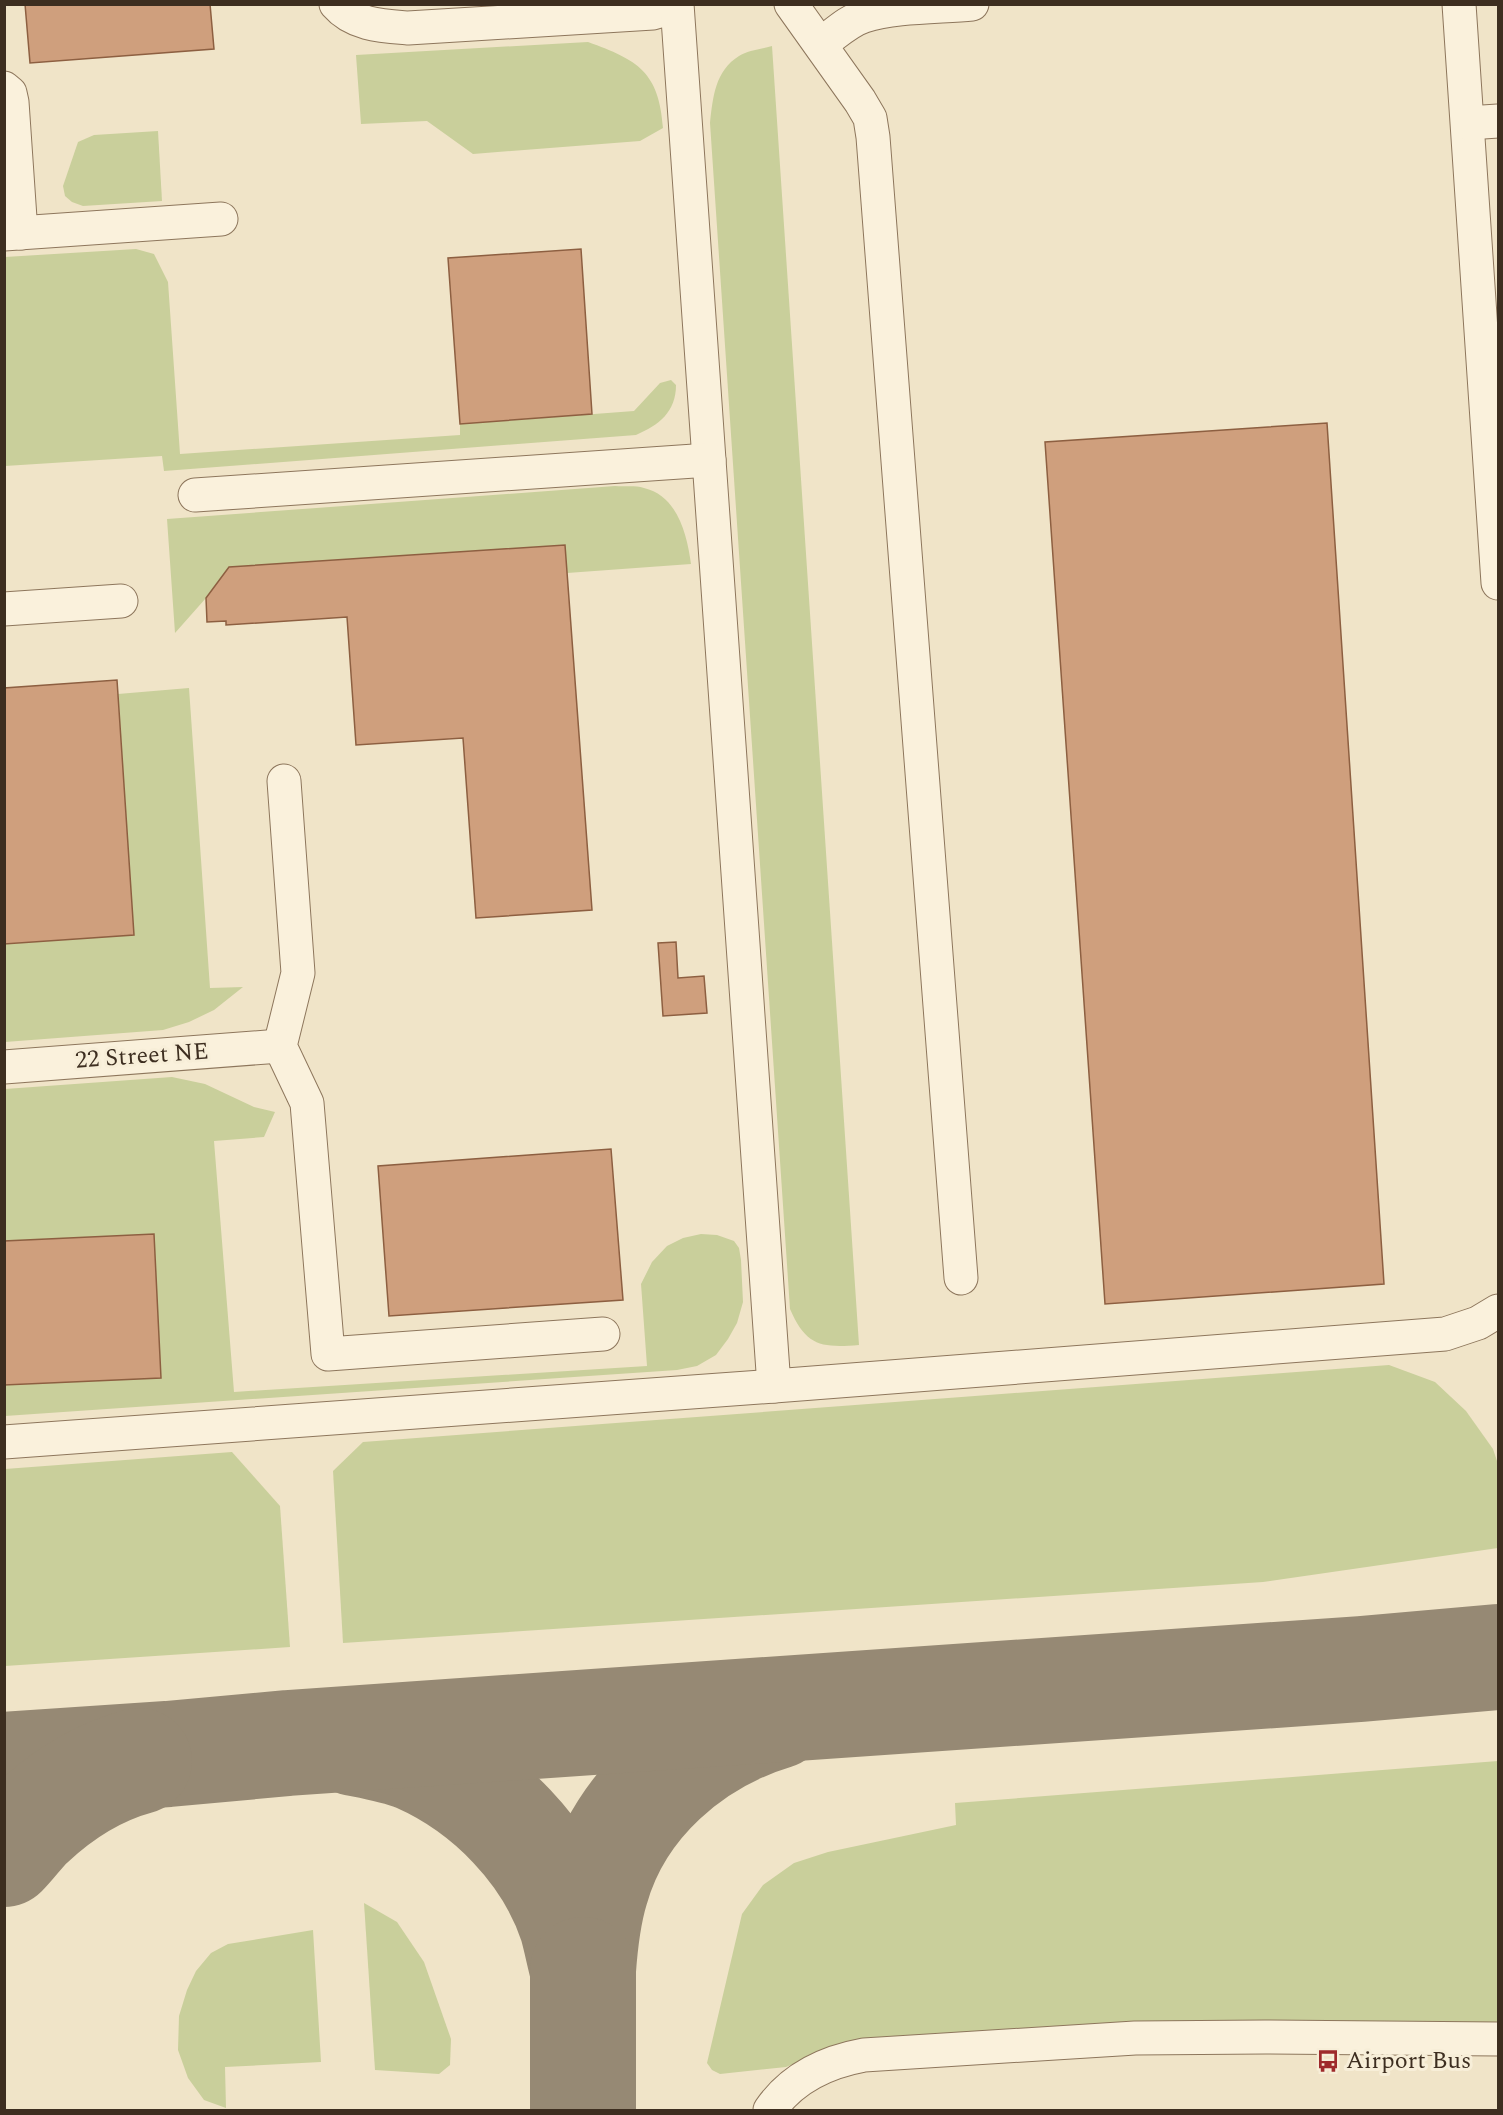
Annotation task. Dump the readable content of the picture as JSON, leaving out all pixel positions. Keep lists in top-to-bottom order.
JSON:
{
  "streets": {
    "street": ["22 Street NE"]
  },
  "places": {
    "bus stop": ["Airport Bus"]
  }
}
